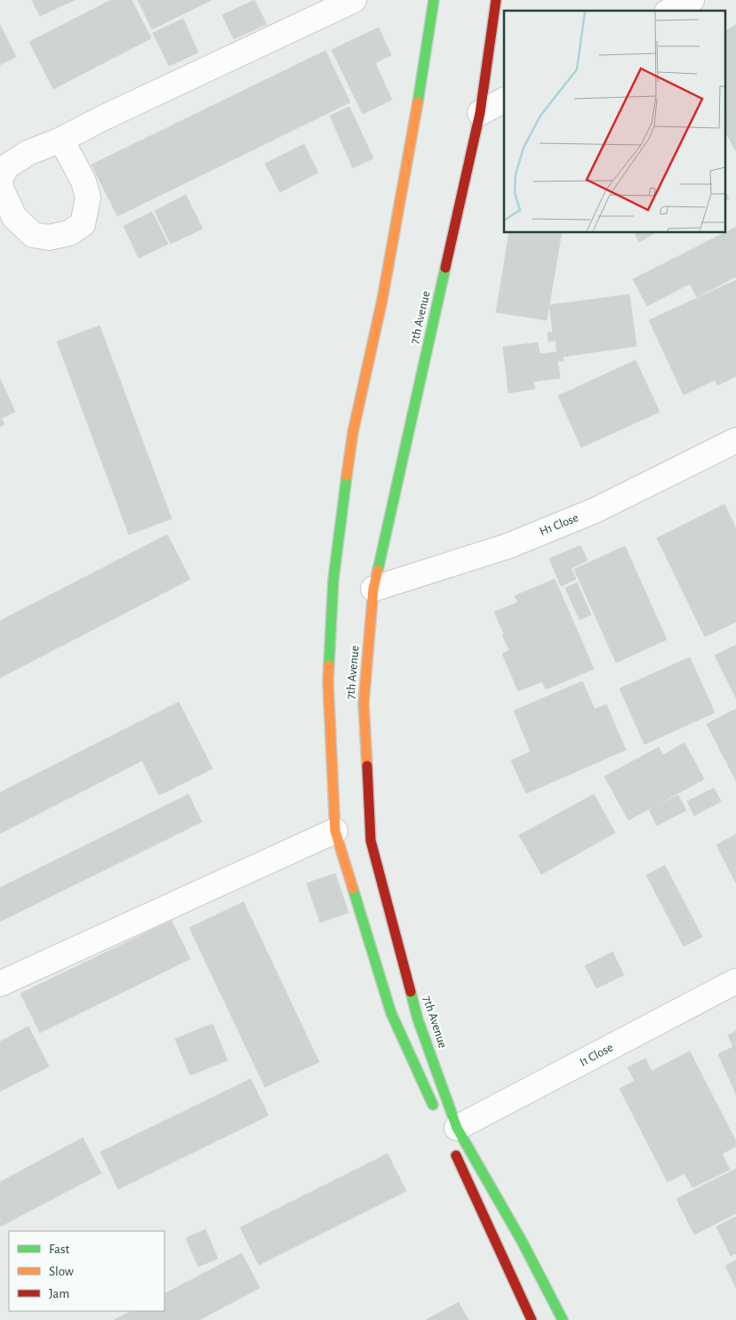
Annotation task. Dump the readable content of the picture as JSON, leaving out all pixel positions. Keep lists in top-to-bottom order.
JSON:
{
  "streets": {
    "main road": ["7th Avenue"],
    "street": ["H1 Close", "I1 Close"]
  },
  "crossings": [
    ["7th Avenue", "H1 Close"],
    ["7th Avenue", "I1 Close"]
  ],
  "legend": ["Fast", "Slow", "Jam"]
}
